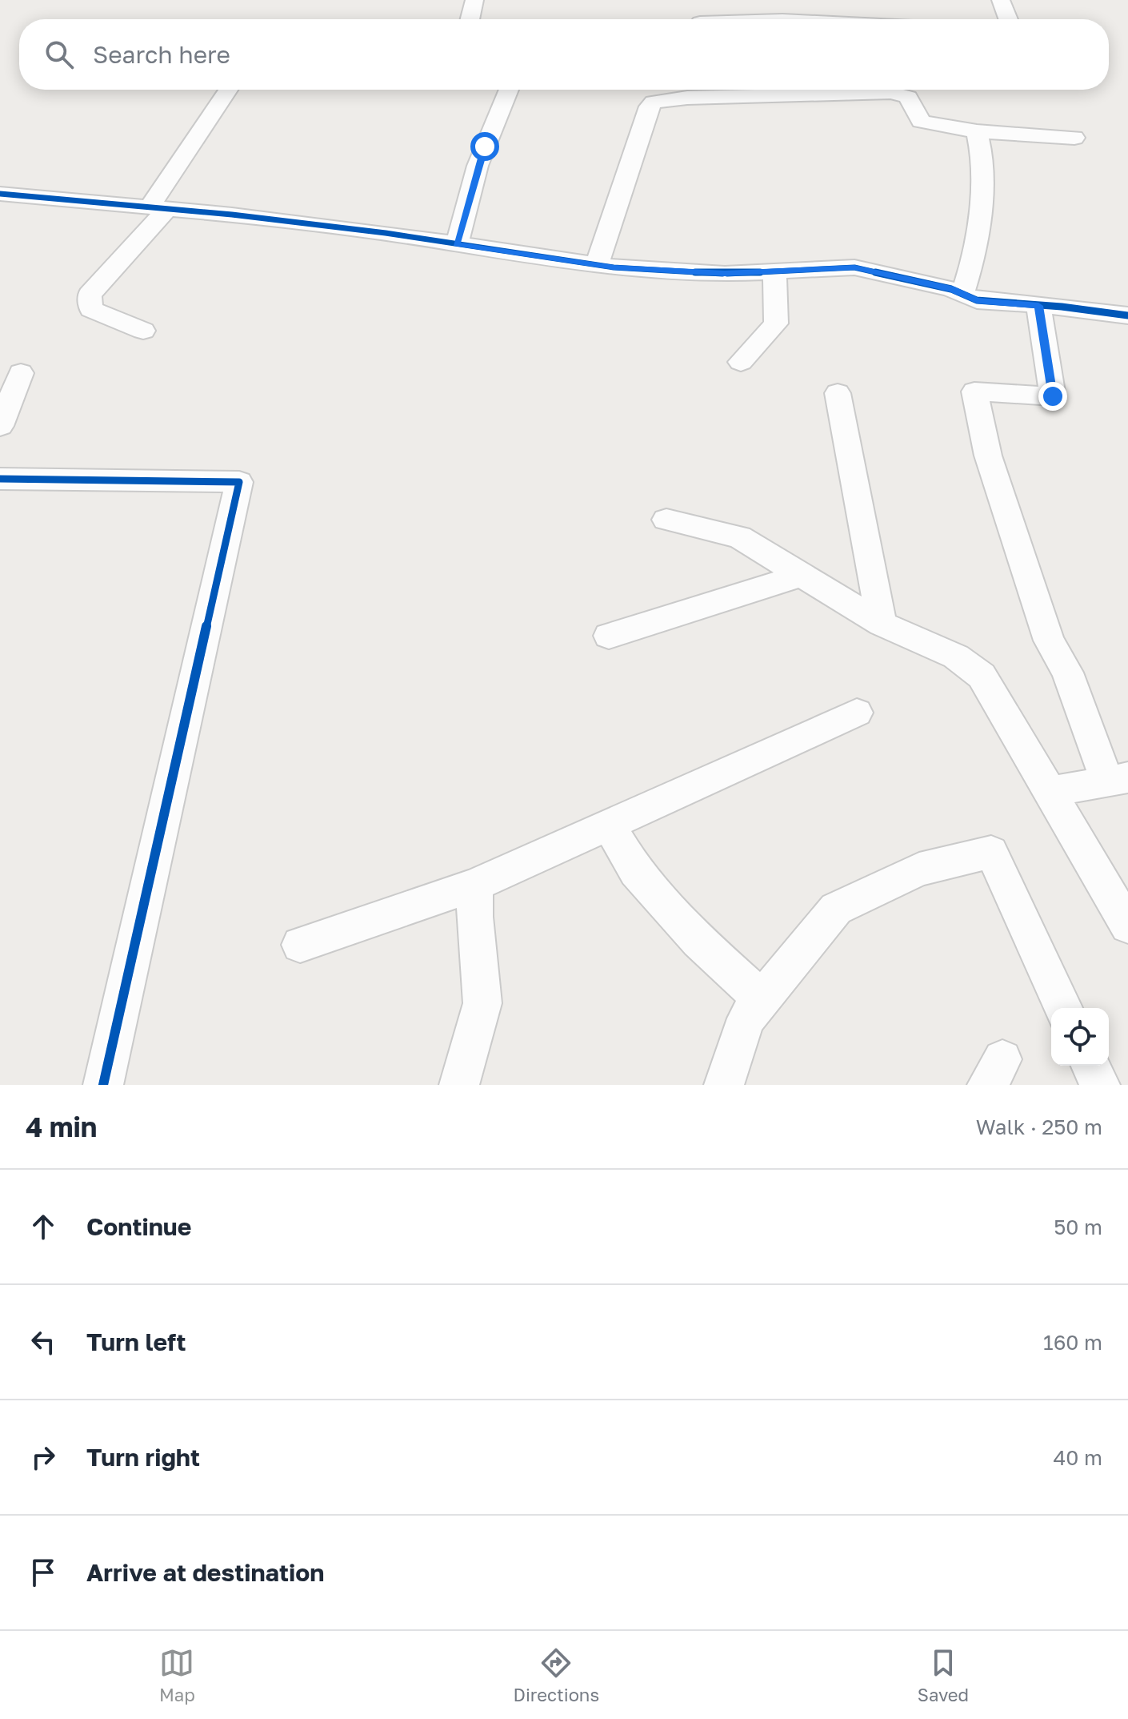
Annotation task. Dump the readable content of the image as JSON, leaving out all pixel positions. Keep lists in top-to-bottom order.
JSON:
{
  "page": {
    "search": "Search here",
    "heading": ["4 min", "Walk · 250 m"],
    "list": [
      ["Continue", "50 m"],
      ["Turn left", "160 m"],
      ["Turn right", "40 m"],
      "Arrive at destination"
    ],
    "nav": ["Map", "Directions", "Saved"]
  }
}
